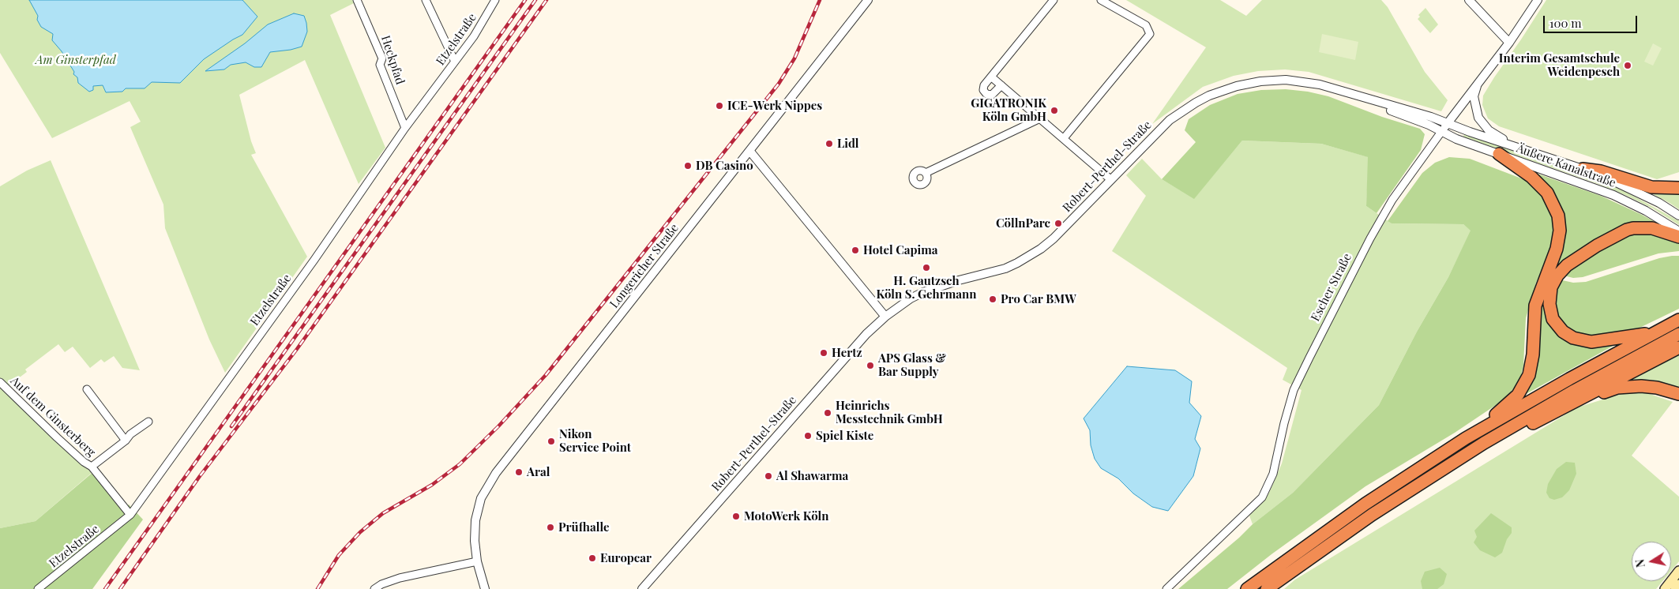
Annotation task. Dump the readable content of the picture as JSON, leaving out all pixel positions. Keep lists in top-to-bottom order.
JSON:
{
  "streets": {
    "street": [
      "Etzelstraße",
      "Heckpfad",
      "Äußere Kanalstraße",
      "Robert-Perthel-Straße",
      "Longericher Straße",
      "Escher Straße",
      "Auf dem Ginsterberg"
    ]
  },
  "crossings": [
    ["Etzelstraße", "Heckpfad"],
    ["Etzelstraße", "Auf dem Ginsterberg"],
    ["Äußere Kanalstraße", "Robert-Perthel-Straße"],
    ["Äußere Kanalstraße", "Escher Straße"],
    ["Robert-Perthel-Straße", "Escher Straße"]
  ],
  "parks": ["Am Ginsterpfad"],
  "places": [
    "Interim Gesamtschule Weidenpesch",
    "ICE-Werk Nippes",
    "GIGATRONIK Köln GmbH",
    "Lidl",
    "DB Casino",
    "CöllnParc",
    "Hotel Capima",
    "H. Gautzsch Köln S. Gehrmann",
    "Pro Car BMW",
    "Hertz",
    "APS Glass & Bar Supply",
    "Heinrichs Messtechnik GmbH",
    "Spiel Kiste",
    "Nikon Service Point",
    "Aral",
    "Al Shawarma",
    "MotoWerk Köln",
    "Prüfhalle",
    "Europcar"
  ],
  "scale_bar": "100 m",
  "north": "left"
}
